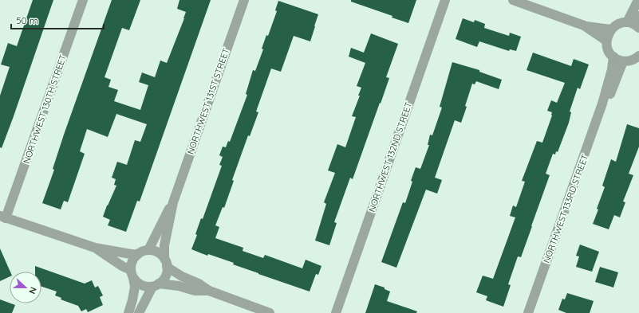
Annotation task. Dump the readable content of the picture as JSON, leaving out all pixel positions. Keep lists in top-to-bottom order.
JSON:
{
  "streets": {
    "street": [
      "NORTHWEST 131ST STREET",
      "NORTHWEST 130TH STREET",
      "NORTHWEST 132ND STREET",
      "NORTHWEST 133RD STREET"
    ]
  },
  "scale_bar": "50 m",
  "north": "right"
}
